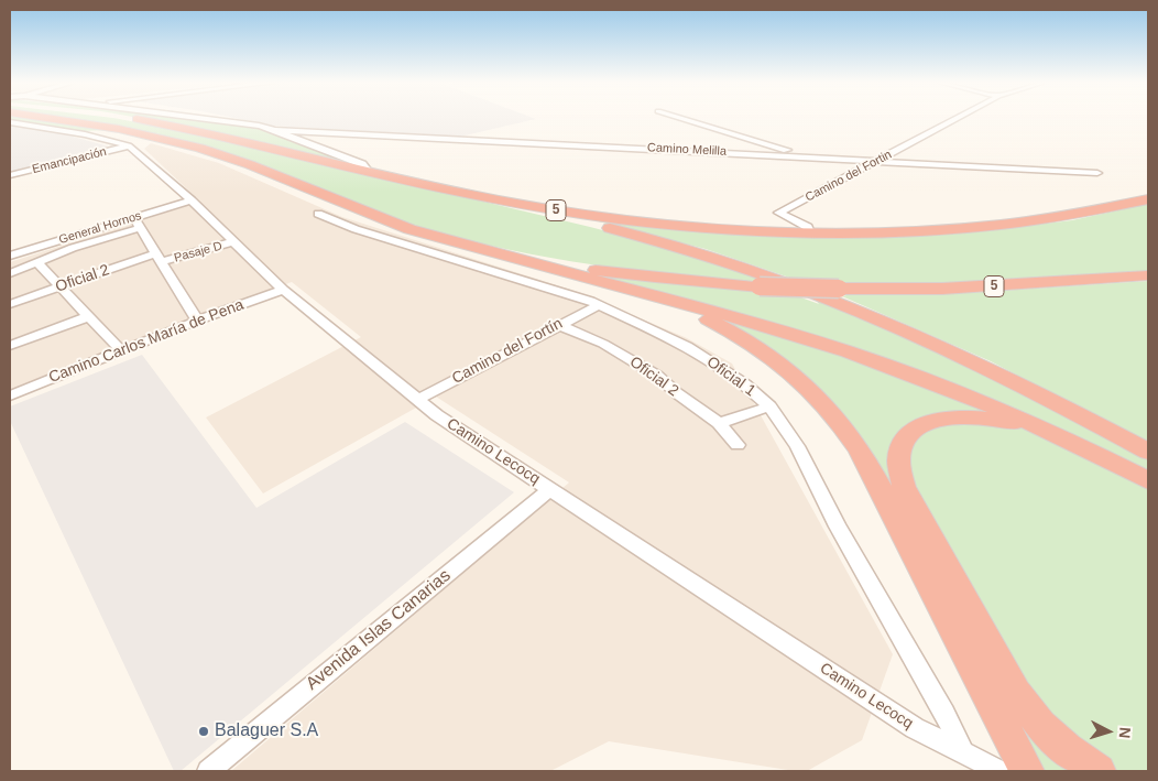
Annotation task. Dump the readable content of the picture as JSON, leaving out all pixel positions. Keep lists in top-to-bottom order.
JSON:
{
  "streets": {
    "highway": ["5"],
    "street": [
      "Camino Melilla",
      "Emancipación",
      "Camino del Fortin",
      "General Hornos",
      "Pasaje D",
      "Oficial 2",
      "Camino Carlos María de Pena",
      "Camino del Fortín",
      "Oficial 1",
      "Camino Lecocq",
      "Avenida Islas Canarias"
    ]
  },
  "crossings": [
    ["Camino Melilla", "Camino del Fortin"],
    ["Camino Melilla", "5"],
    ["Emancipación", "Camino Lecocq"],
    ["Camino del Fortin", "5"],
    ["General Hornos", "Camino Lecocq"],
    ["Pasaje D", "Oficial 2"],
    ["Pasaje D", "Camino Lecocq"],
    ["Oficial 2", "Camino del Fortín"],
    ["Camino Carlos María de Pena", "Camino Lecocq"],
    ["Camino del Fortín", "Oficial 1"],
    ["Camino del Fortín", "Camino Lecocq"],
    ["Oficial 1", "Camino Lecocq"],
    ["Camino Lecocq", "Avenida Islas Canarias"]
  ],
  "places": ["Balaguer S.A"],
  "north": "right"
}
